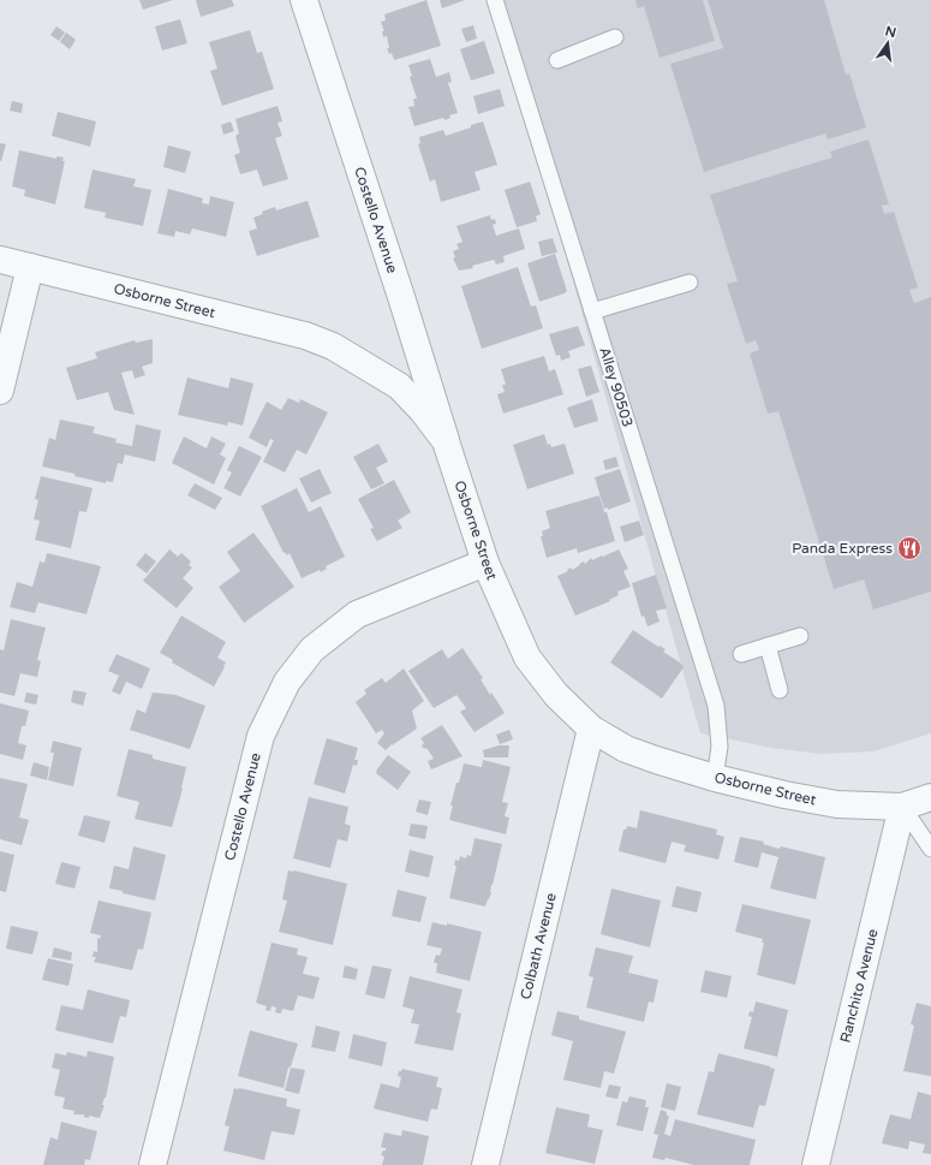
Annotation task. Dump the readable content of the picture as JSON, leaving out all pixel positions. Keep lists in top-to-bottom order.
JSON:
{
  "streets": {
    "street": [
      "Costello Avenue",
      "Osborne Street",
      "Colbath Avenue",
      "Ranchito Avenue"
    ],
    "lane": ["Alley 90503"]
  },
  "crossings": [
    ["Costello Avenue", "Osborne Street"],
    ["Osborne Street", "Alley 90503"],
    ["Osborne Street", "Colbath Avenue"],
    ["Osborne Street", "Ranchito Avenue"]
  ],
  "places": {
    "restaurant": ["Panda Express"]
  },
  "north": "top"
}
